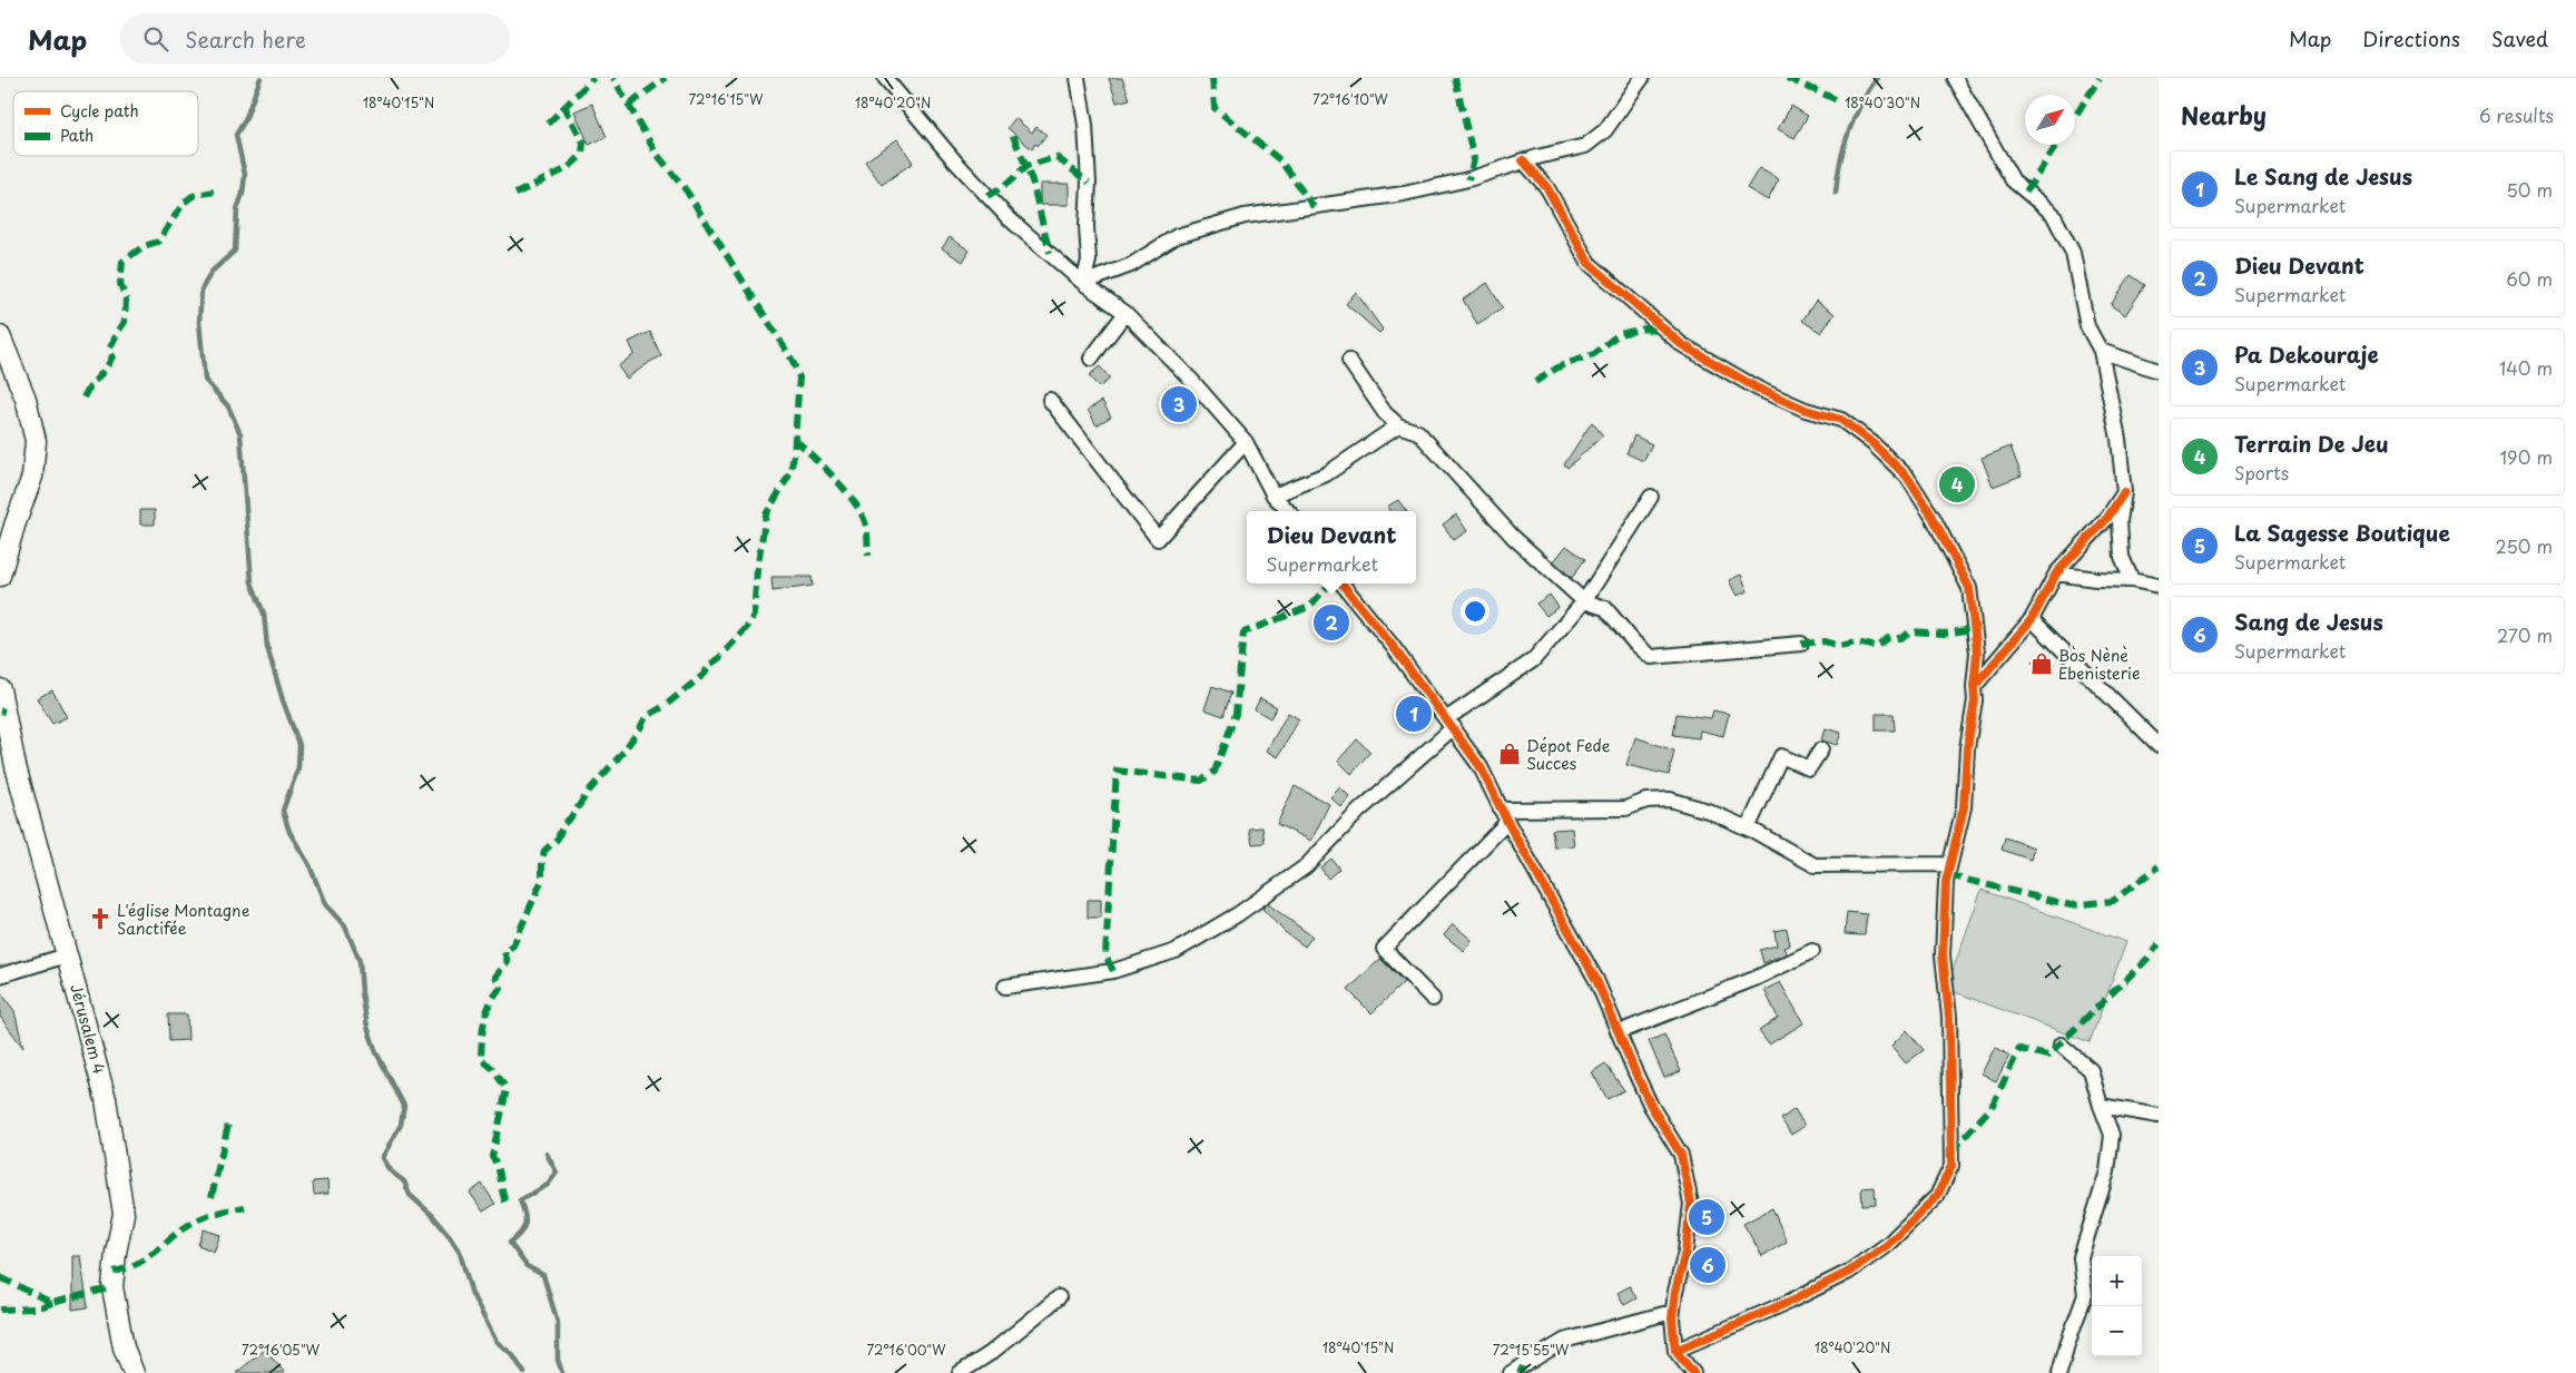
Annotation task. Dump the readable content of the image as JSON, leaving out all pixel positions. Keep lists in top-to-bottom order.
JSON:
{
  "streets": {
    "street": ["Jérusalem 4"]
  },
  "places": {
    "shop": ["Bòs Nènè Ebenisterie", "Dépot Fede Succes"],
    "church": ["L'église Montagne Sanctifée"]
  },
  "legend": ["Cycle path", "Path"],
  "north": "top right",
  "page": {
    "header": "Map",
    "search": "Search here",
    "nav": ["Map", "Directions", "Saved"],
    "heading": ["Nearby", "6 results"],
    "list": [
      {
        "mark": "1",
        "name": "Le Sang de Jesus",
        "note": "Supermarket",
        "value": "50 m"
      },
      {
        "mark": "2",
        "name": "Dieu Devant",
        "note": "Supermarket",
        "value": "60 m"
      },
      {
        "mark": "3",
        "name": "Pa Dekouraje",
        "note": "Supermarket",
        "value": "140 m"
      },
      {
        "mark": "4",
        "name": "Terrain De Jeu",
        "note": "Sports",
        "value": "190 m"
      },
      {
        "mark": "5",
        "name": "La Sagesse Boutique",
        "note": "Supermarket",
        "value": "250 m"
      },
      {
        "mark": "6",
        "name": "Sang de Jesus",
        "note": "Supermarket",
        "value": "270 m"
      }
    ],
    "pins": [
      "3",
      "4",
      "2",
      "1",
      "5",
      "6"
    ],
    "popup": ["Dieu Devant", "Supermarket"],
    "map_buttons": ["+", "−"]
  },
  "coordinates": [
    "72°16'15\"W",
    "72°16'10\"W",
    "18°40'15\"N",
    "18°40'20\"N",
    "18°40'30\"N",
    "72°16'05\"W",
    "72°16'00\"W",
    "72°15'55\"W"
  ]
}
